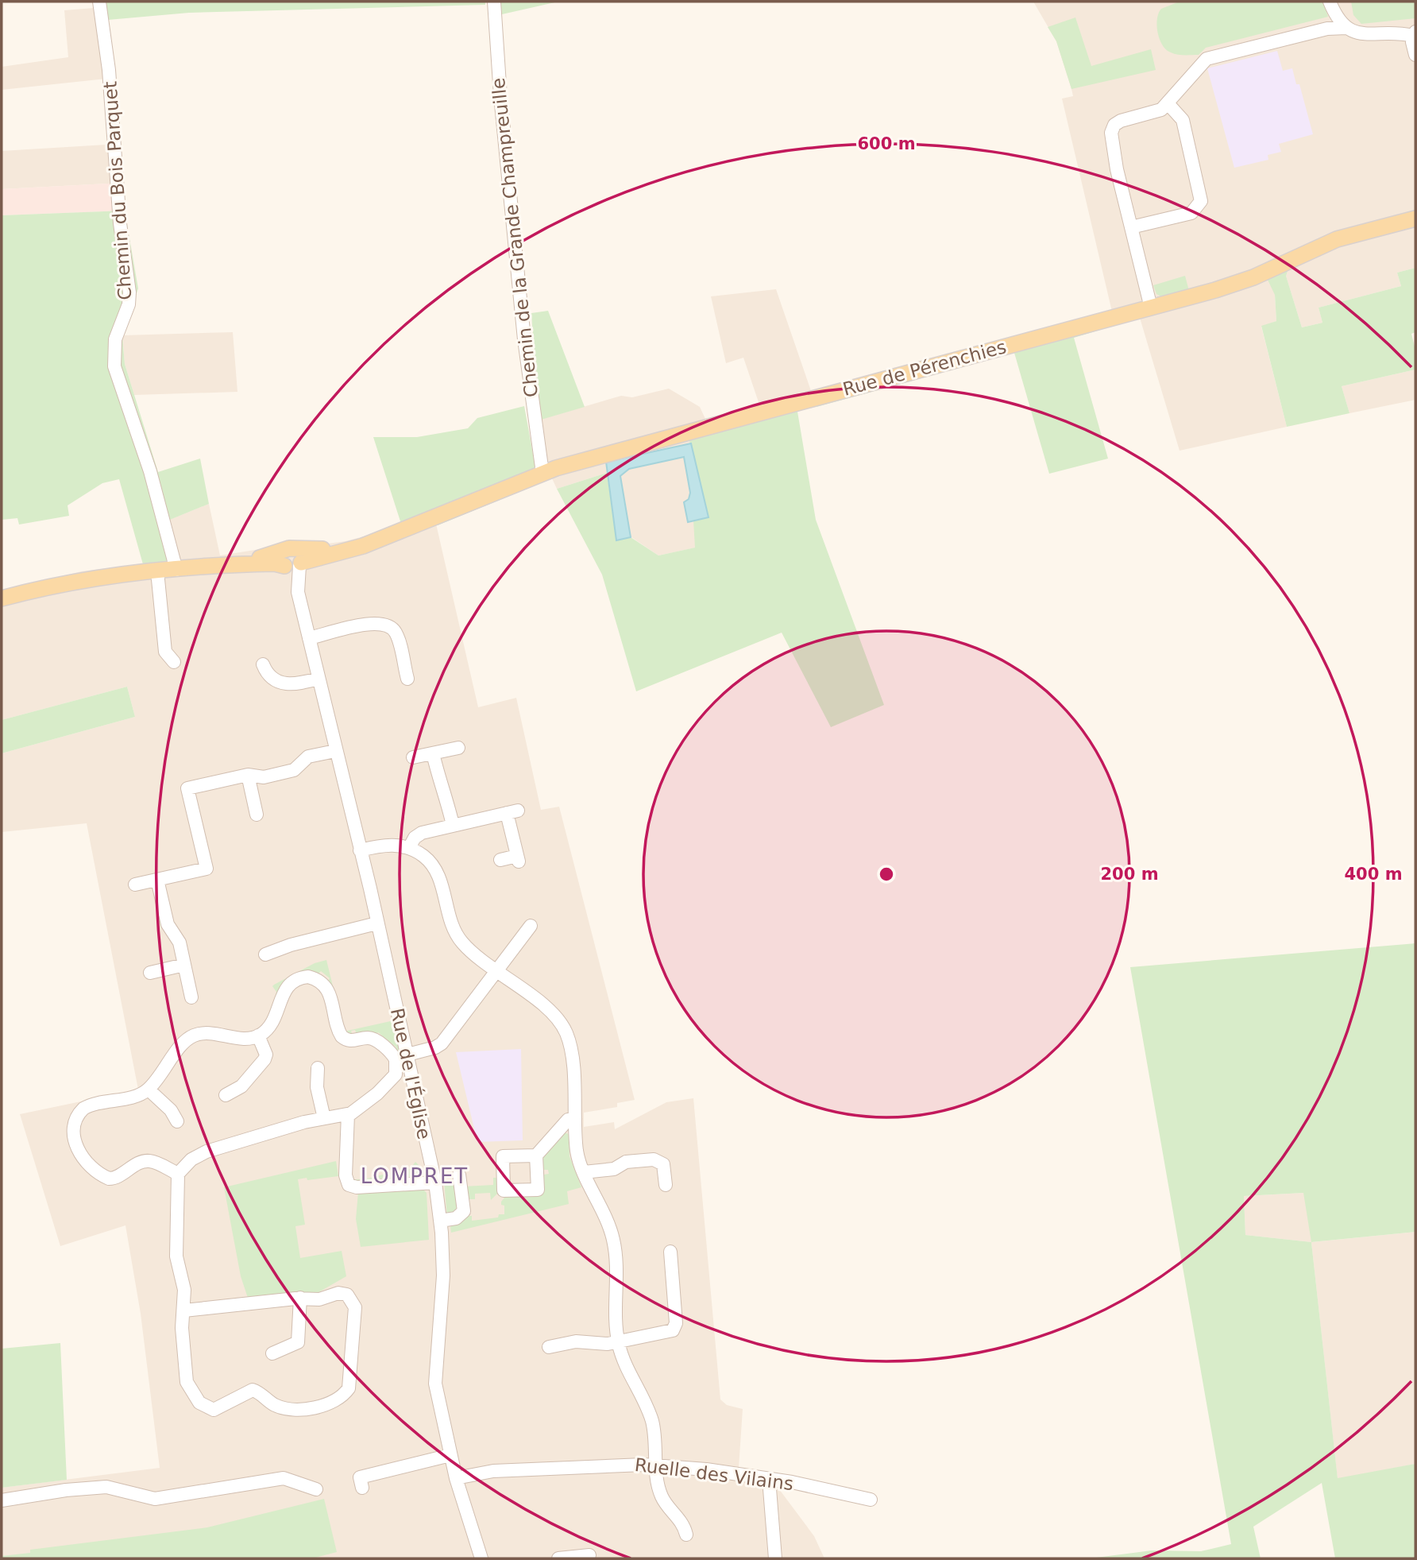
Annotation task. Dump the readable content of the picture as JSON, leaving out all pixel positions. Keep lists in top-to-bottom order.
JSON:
{
  "streets": {
    "main road": ["Rue de Pérenchies"],
    "street": [
      "Chemin du Bois Parquet",
      "Chemin de la Grande Champreuille",
      "Rue de l'Église",
      "Ruelle des Vilains"
    ]
  },
  "crossings": [
    ["Chemin du Bois Parquet", "Rue de Pérenchies"],
    ["Chemin de la Grande Champreuille", "Rue de Pérenchies"],
    ["Rue de Pérenchies", "Rue de l'Église"],
    ["Rue de l'Église", "Ruelle des Vilains"]
  ],
  "districts": ["LOMPRET"],
  "rings": ["600 m", "200 m", "400 m"]
}
